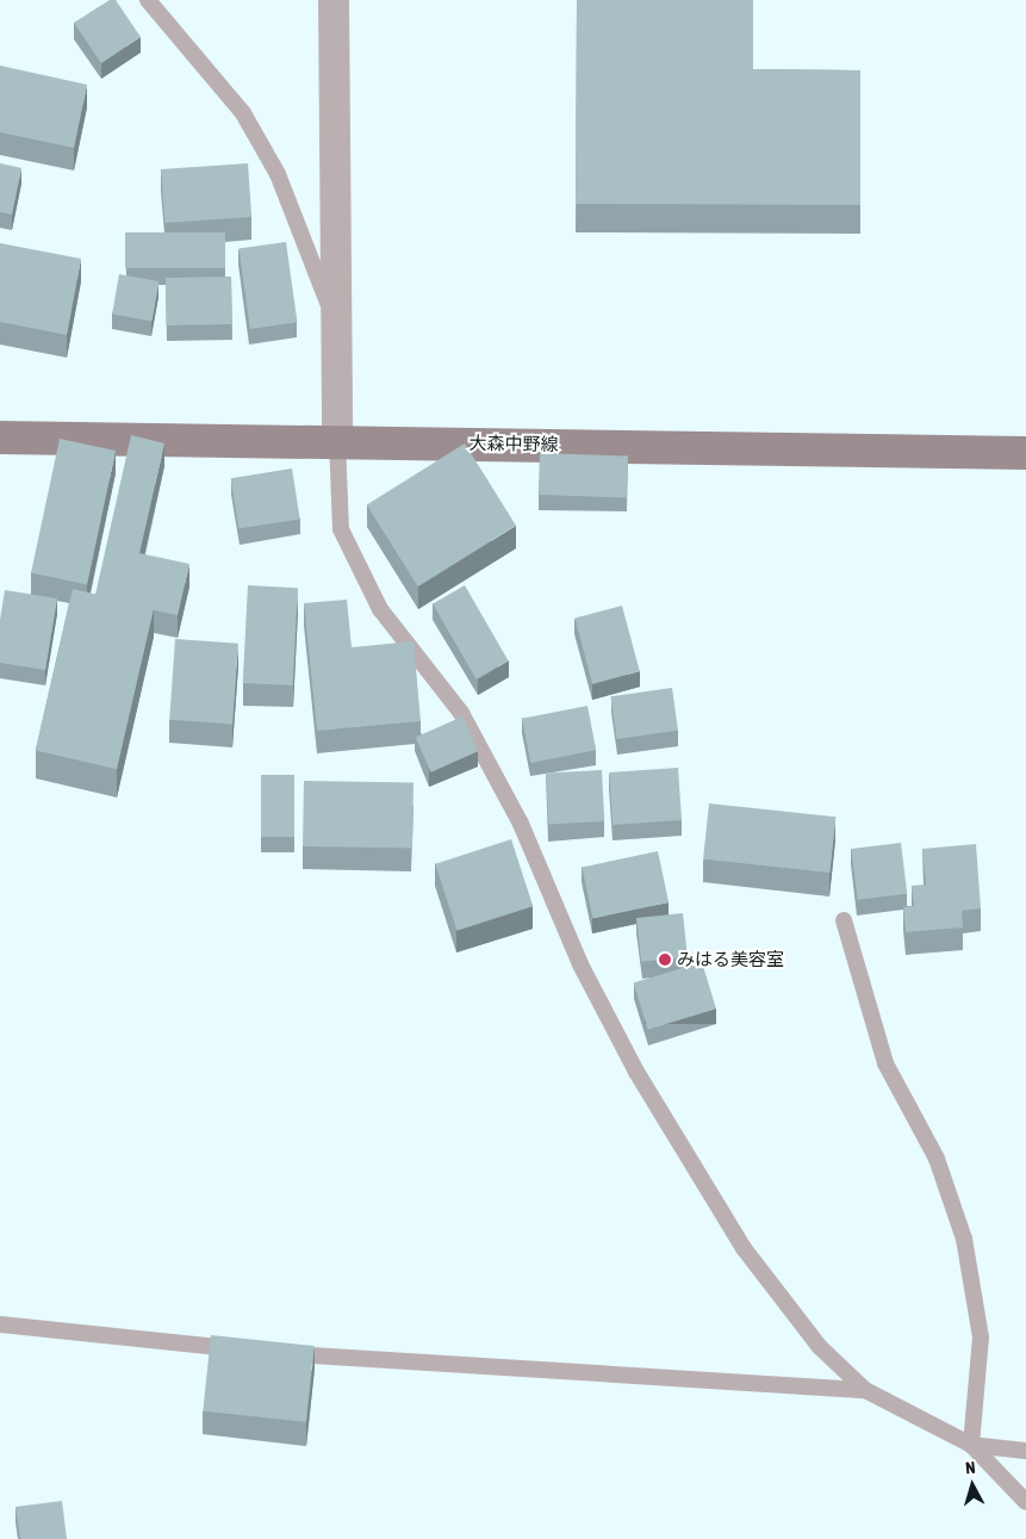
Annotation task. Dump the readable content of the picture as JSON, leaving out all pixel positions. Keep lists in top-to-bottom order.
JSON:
{
  "streets": {
    "main road": ["大森中野線"]
  },
  "places": ["みはる美容室"],
  "north": "top"
}
